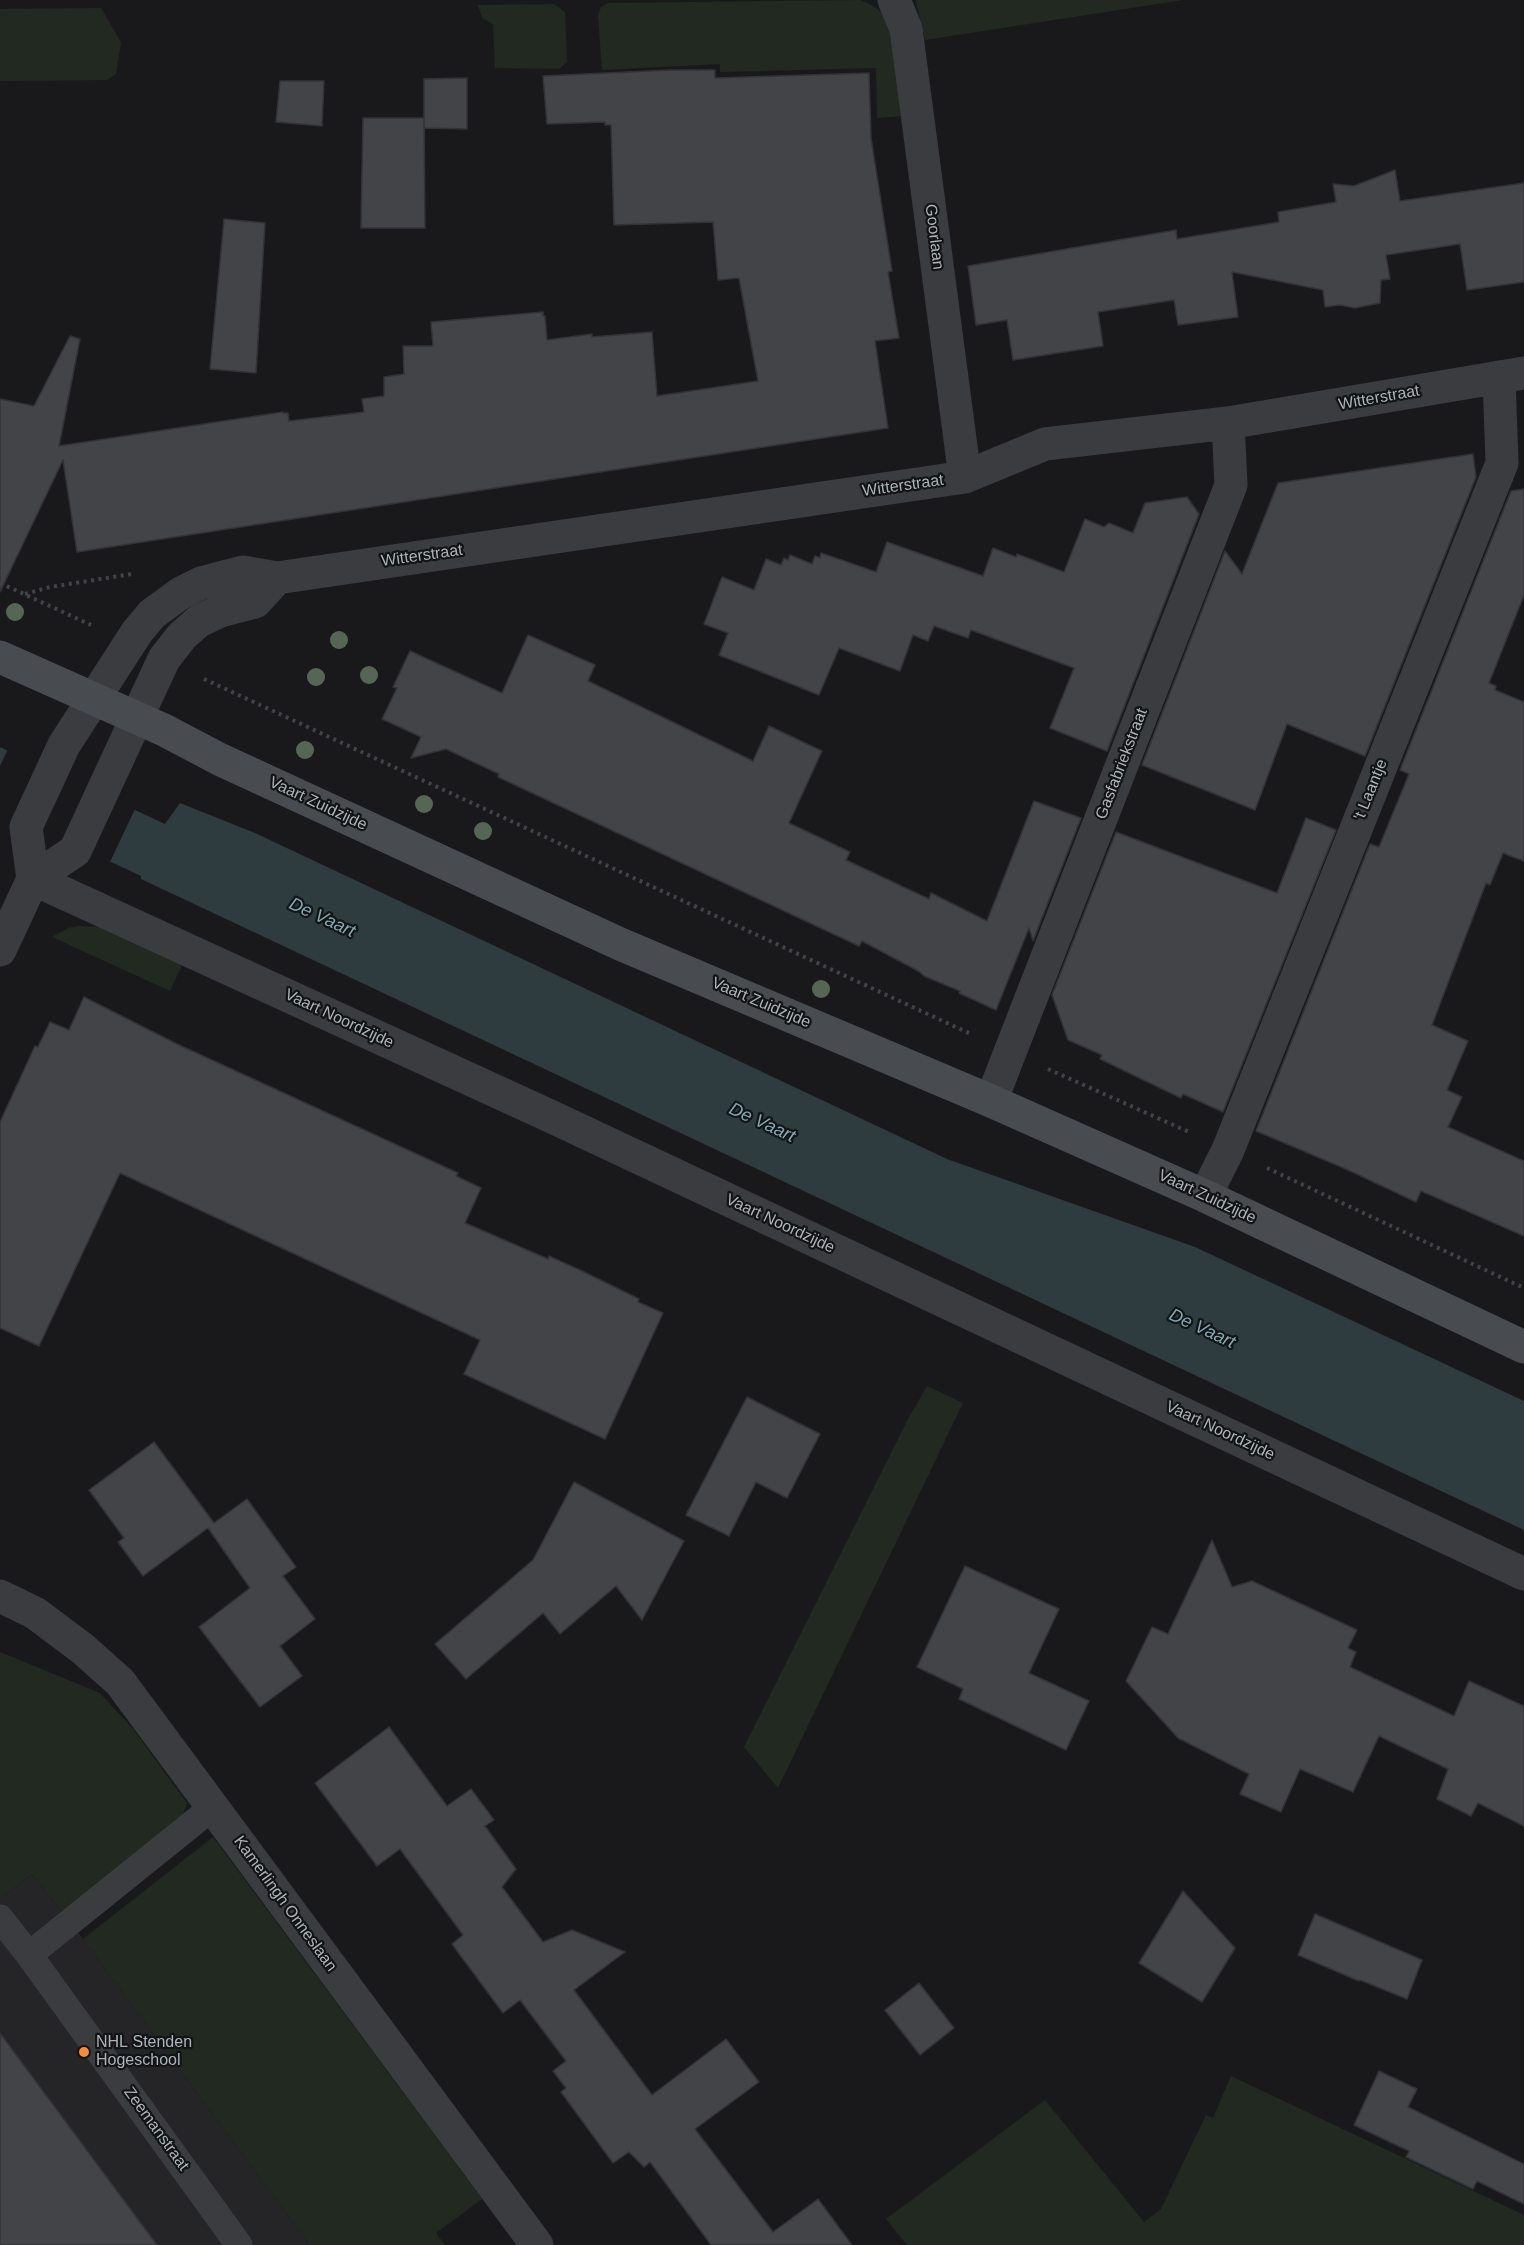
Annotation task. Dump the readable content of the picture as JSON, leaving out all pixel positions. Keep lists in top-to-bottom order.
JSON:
{
  "streets": {
    "main road": ["Vaart Zuidzijde"],
    "street": [
      "Goorlaan",
      "Witterstraat",
      "Gasfabriekstraat",
      "'t Laantje",
      "Vaart Noordzijde",
      "Kamerlingh Onneslaan"
    ],
    "lane": ["Zeemanstraat"]
  },
  "crossings": [
    ["Goorlaan", "Witterstraat"],
    ["Witterstraat", "Gasfabriekstraat"],
    ["Witterstraat", "'t Laantje"],
    ["Witterstraat", "Vaart Zuidzijde"],
    ["Witterstraat", "Vaart Noordzijde"],
    ["Gasfabriekstraat", "Vaart Zuidzijde"],
    ["'t Laantje", "Vaart Zuidzijde"]
  ],
  "water": ["De Vaart"],
  "places": ["NHL Stenden Hogeschool"]
}
